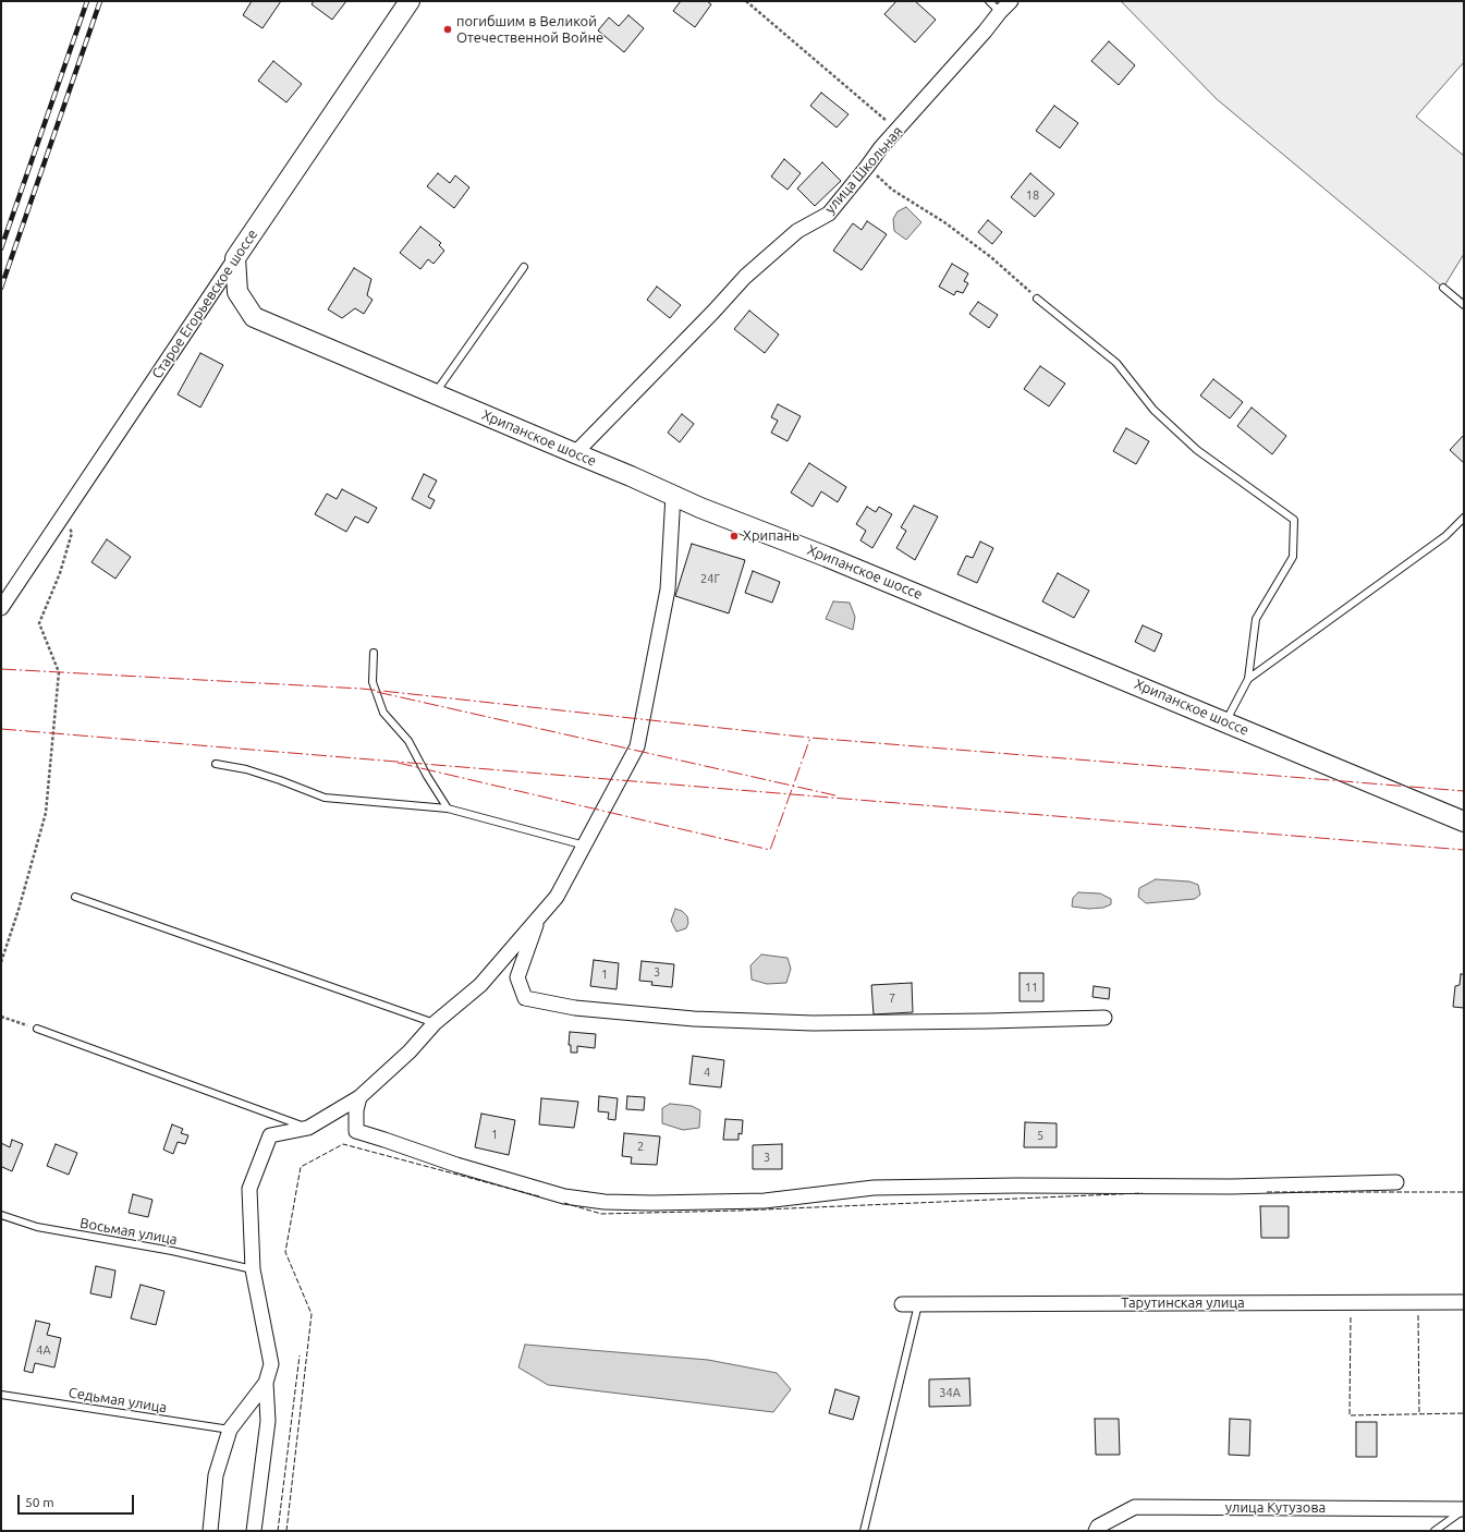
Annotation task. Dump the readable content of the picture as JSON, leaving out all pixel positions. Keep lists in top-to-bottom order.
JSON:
{
  "streets": {
    "main road": ["Старое Егорьевское шоссе", "Хрипанское шоссе"],
    "street": ["улица Школьная", "Тарутинская улица", "улица Кутузова"],
    "lane": ["Восьмая улица", "Седьмая улица"]
  },
  "crossings": [
    ["улица Школьная", "Хрипанское шоссе"],
    ["Старое Егорьевское шоссе", "Хрипанское шоссе"]
  ],
  "places": ["погибшим в Великой Отечественной Войне", "Хрипань"],
  "house_numbers": [
    "18",
    "24Г",
    "3",
    "1",
    "11",
    "7",
    "4",
    "1",
    "5",
    "2",
    "3",
    "4А",
    "34А"
  ],
  "scale_bar": "50 m"
}
